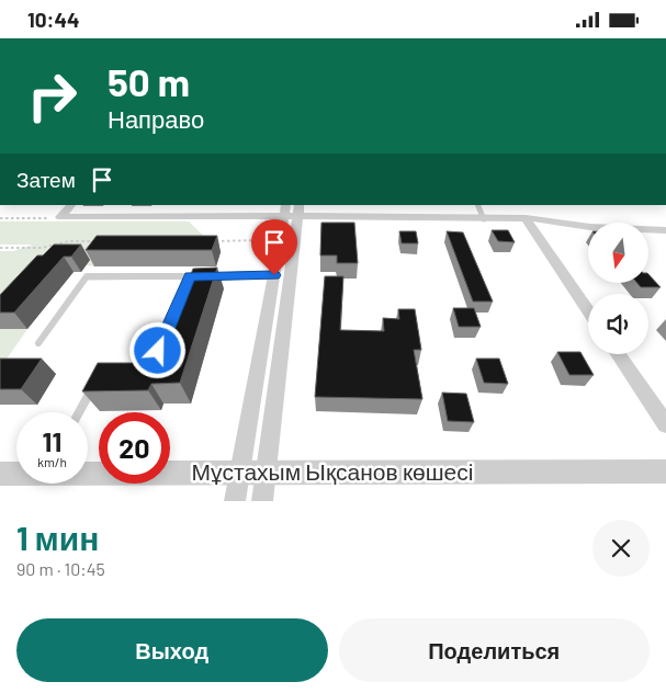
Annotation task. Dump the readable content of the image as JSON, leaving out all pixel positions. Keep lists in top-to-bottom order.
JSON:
{
  "streets": {
    "street": ["Мұстахым Ықсанов көшесі"]
  },
  "north": "bottom",
  "page": {
    "status": "10:44",
    "turn": ["50 m", "Направо"],
    "then": "Затем",
    "speed": "11 km/h",
    "limit": "20",
    "heading": ["1 мин", "90 m · 10:45"],
    "buttons": ["Выход", "Поделиться"]
  }
}
